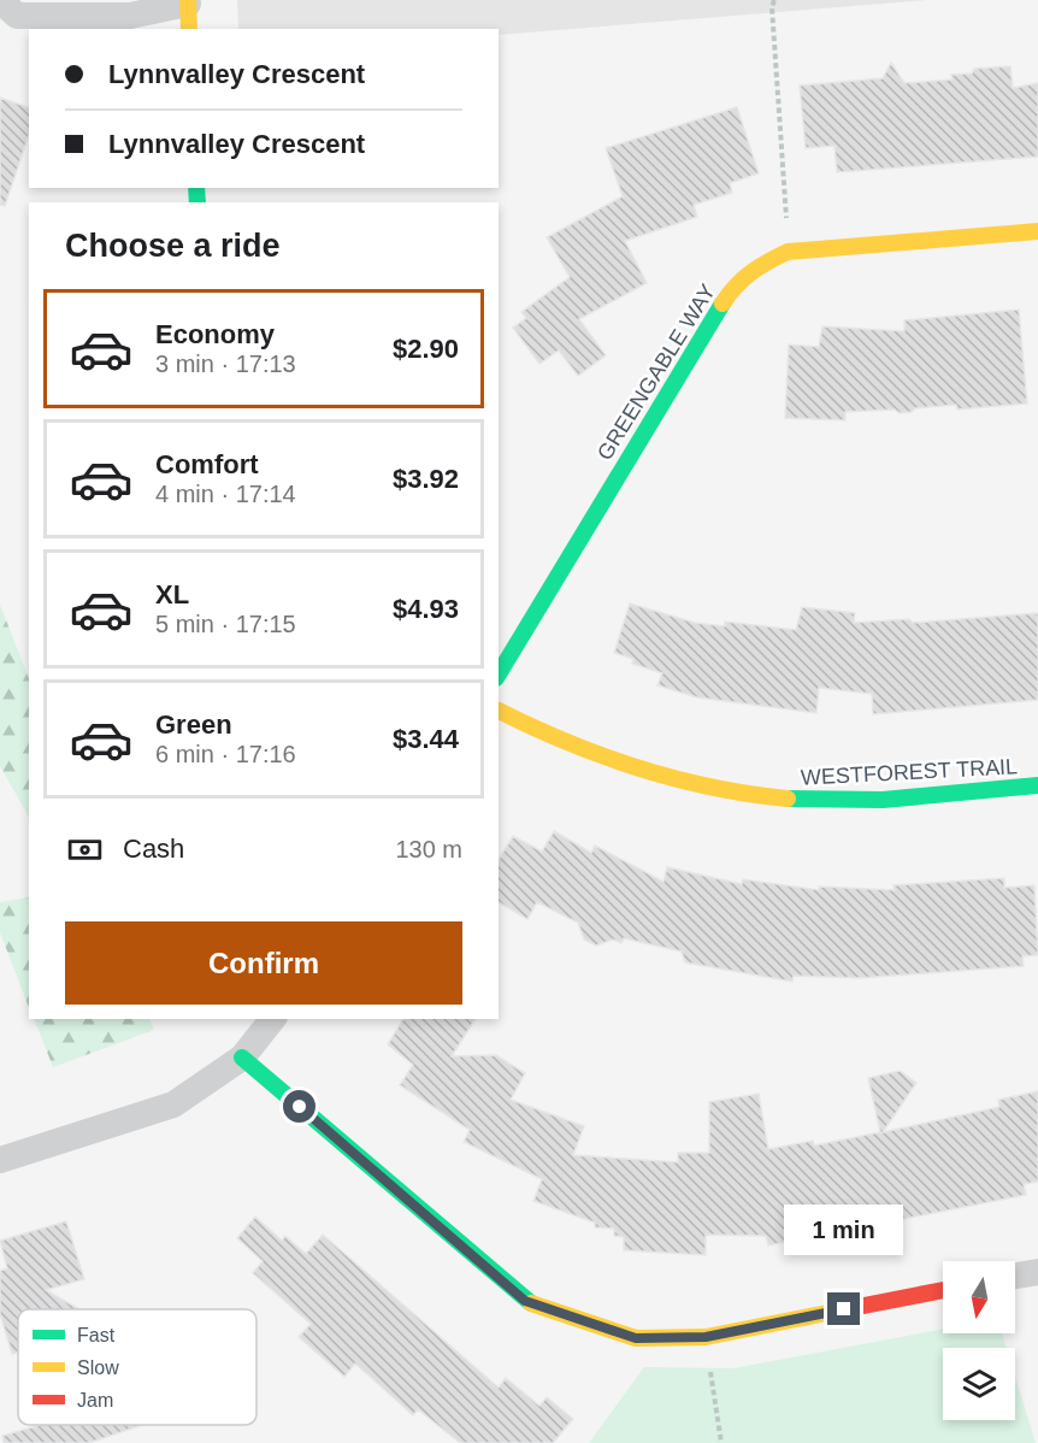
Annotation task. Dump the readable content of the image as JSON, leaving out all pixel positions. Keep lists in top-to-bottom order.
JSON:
{
  "streets": {
    "street": ["GREENGABLE WAY", "WESTFOREST TRAIL"]
  },
  "legend": ["Fast", "Slow", "Jam"],
  "north": "bottom",
  "page": {
    "banner": ["Lynnvalley Crescent", "Lynnvalley Crescent"],
    "heading": "Choose a ride",
    "list": [
      {
        "name": "Economy",
        "note": "3 min · 17:13",
        "value": "$2.90"
      },
      {
        "name": "Comfort",
        "note": "4 min · 17:14",
        "value": "$3.92"
      },
      {
        "name": "XL",
        "note": "5 min · 17:15",
        "value": "$4.93"
      },
      {
        "name": "Green",
        "note": "6 min · 17:16",
        "value": "$3.44"
      }
    ],
    "pay": ["Cash", "130 m"],
    "buttons": "Confirm",
    "bubble": "1 min"
  }
}
